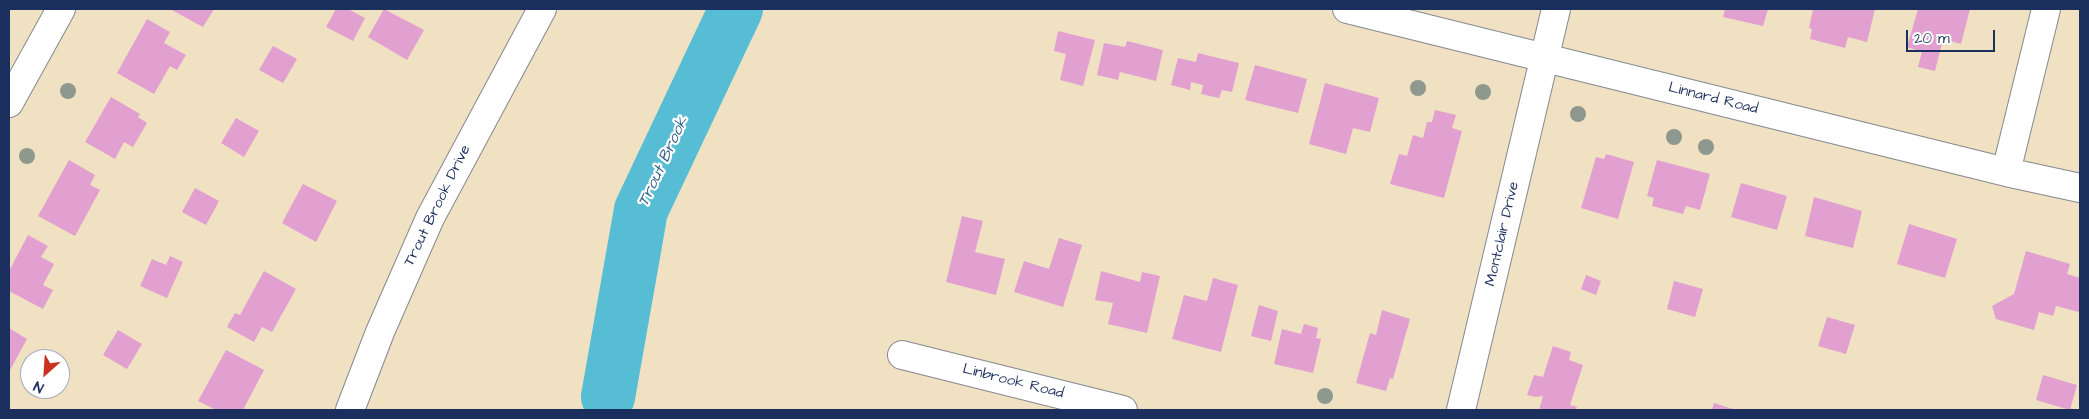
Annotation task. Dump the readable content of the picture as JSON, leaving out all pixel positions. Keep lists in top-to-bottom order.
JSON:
{
  "streets": {
    "street": [
      "Linnard Road",
      "Trout Brook Drive",
      "Montclair Drive",
      "Linbrook Road"
    ]
  },
  "crossings": [
    ["Linnard Road", "Montclair Drive"]
  ],
  "water": ["Trout Brook"],
  "scale_bar": "20 m",
  "north": "bottom left"
}
